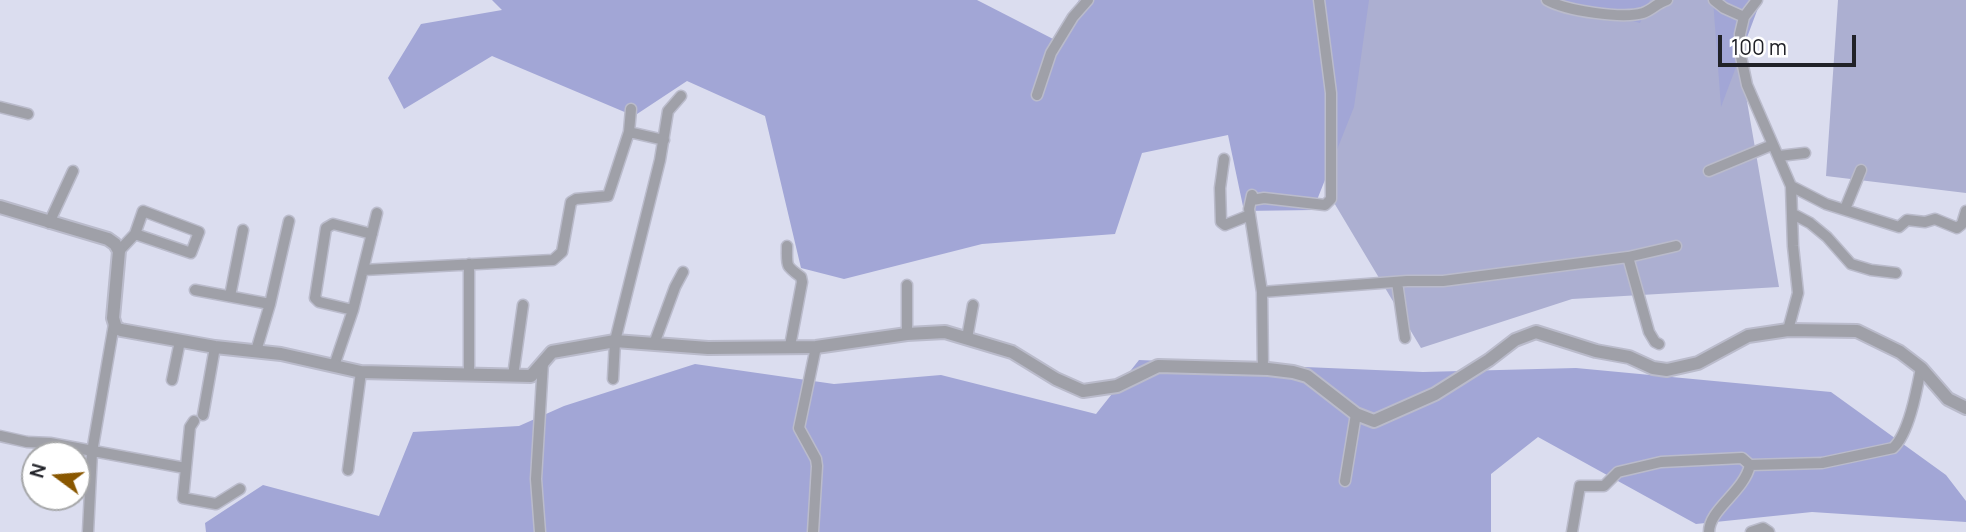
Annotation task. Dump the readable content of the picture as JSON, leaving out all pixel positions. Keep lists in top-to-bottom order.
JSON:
{
  "scale_bar": "100 m",
  "north": "left"
}
